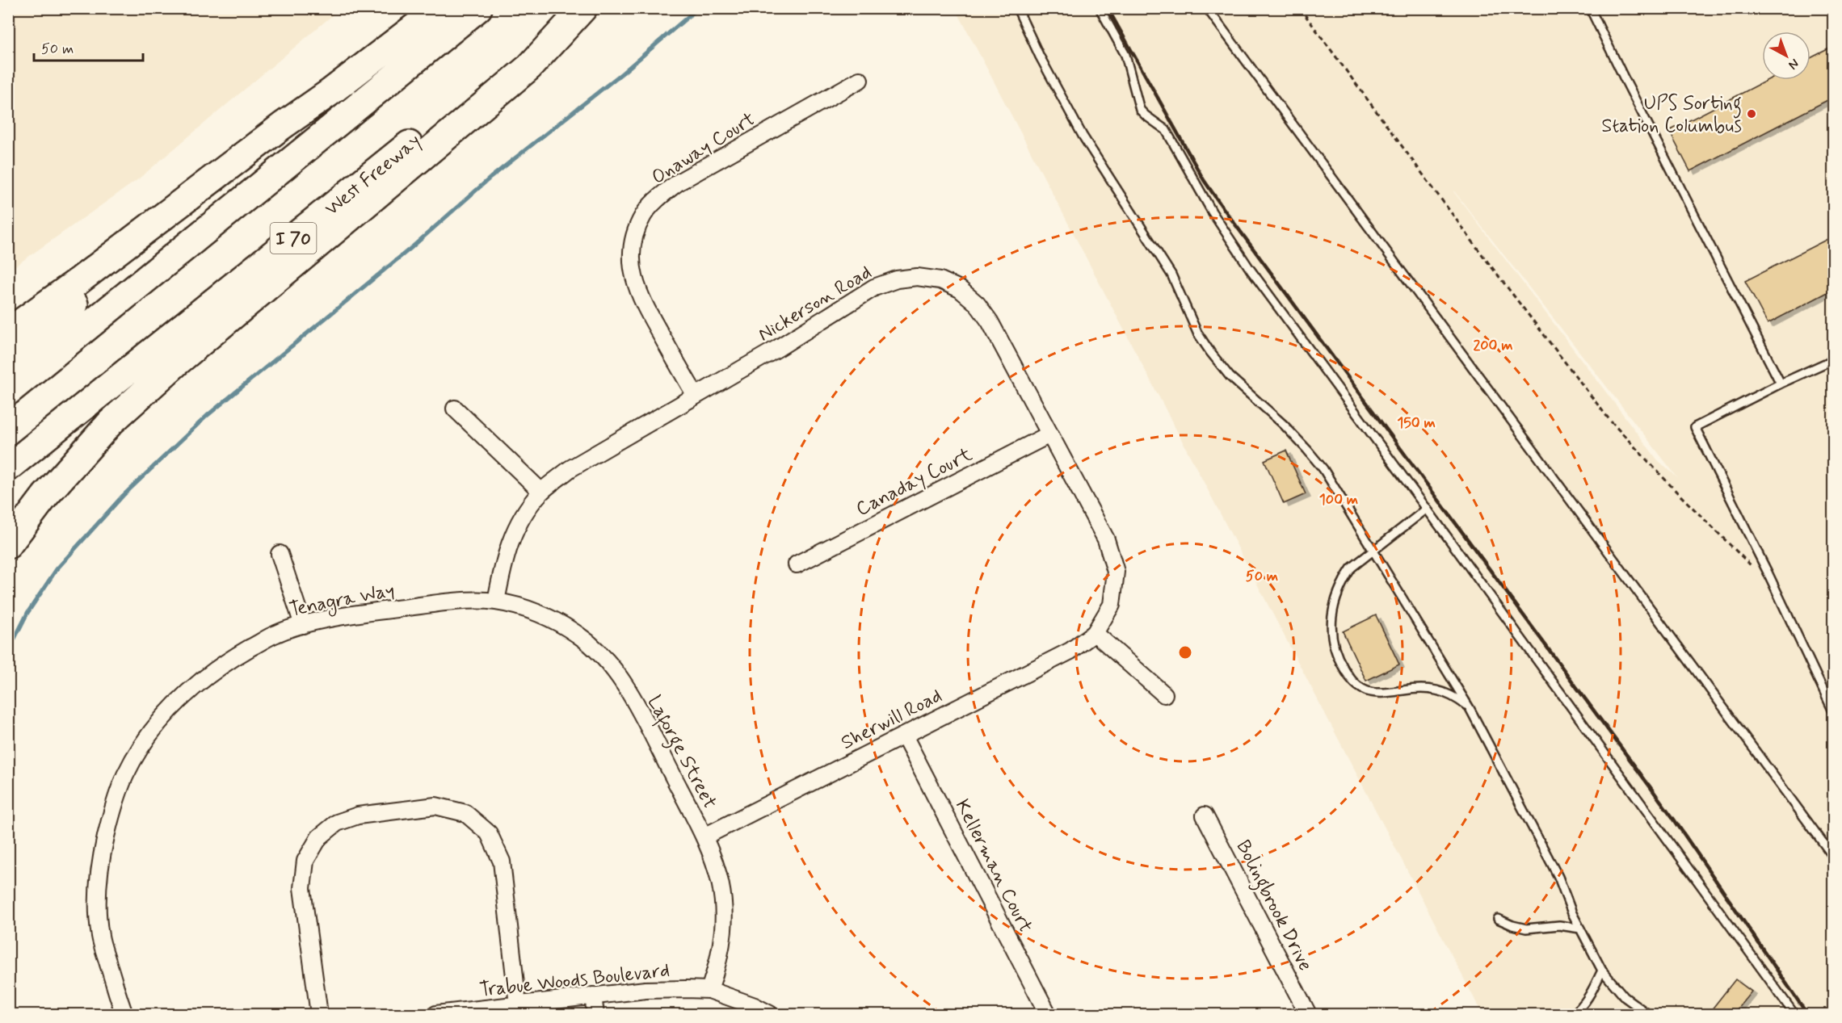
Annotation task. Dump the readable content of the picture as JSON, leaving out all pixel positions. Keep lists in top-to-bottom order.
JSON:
{
  "streets": {
    "highway": ["West Freeway", "I 70"],
    "street": [
      "Onaway Court",
      "Nickerson Road",
      "Canaday Court",
      "Tenagra Way",
      "Sherwill Road",
      "Laforge Street",
      "Kellerman Court",
      "Bolingbrook Drive",
      "Trabue Woods Boulevard"
    ]
  },
  "crossings": [
    ["Onaway Court", "Nickerson Road"],
    ["Nickerson Road", "Canaday Court"],
    ["Nickerson Road", "Tenagra Way"],
    ["Nickerson Road", "Sherwill Road"],
    ["Nickerson Road", "Laforge Street"],
    ["Tenagra Way", "Laforge Street"],
    ["Sherwill Road", "Laforge Street"],
    ["Sherwill Road", "Kellerman Court"],
    ["Laforge Street", "Trabue Woods Boulevard"]
  ],
  "places": ["UPS Sorting Station Columbus"],
  "scale_bar": "50 m",
  "north": "bottom right",
  "rings": [
    "200 m",
    "150 m",
    "100 m",
    "50 m"
  ]
}
